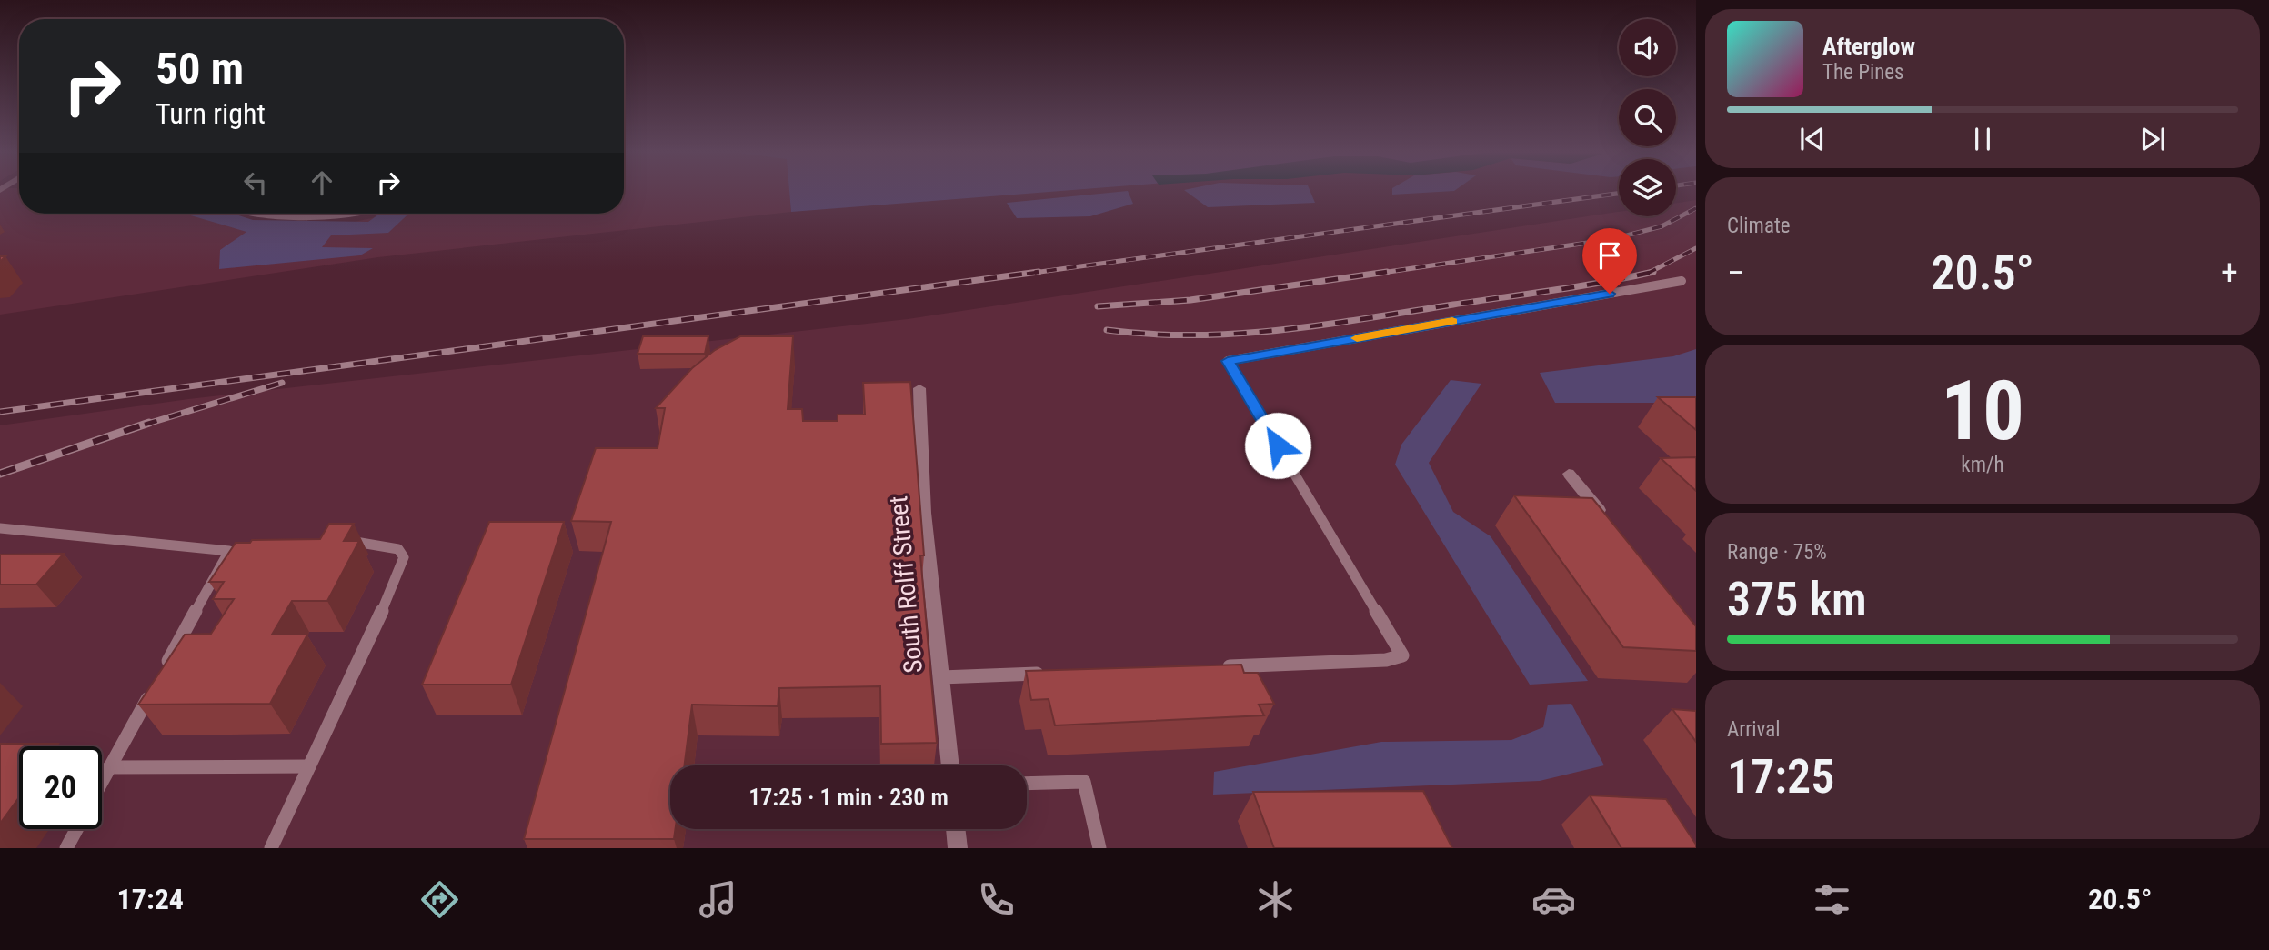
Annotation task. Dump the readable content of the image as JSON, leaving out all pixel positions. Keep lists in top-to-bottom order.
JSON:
{
  "streets": {
    "street": ["South Rolff Street"]
  },
  "page": {
    "turn": ["50 m", "Turn right"],
    "song": ["Afterglow", "The Pines"],
    "tile": [
      "Climate",
      ["10", "km/h"],
      ["Range · 75%", "375 km"],
      ["Arrival", "17:25"]
    ],
    "heat": ["−", "20.5°", "+"],
    "limit": "20",
    "trip": "17:25 · 1 min · 230 m",
    "tabs": ["17:24", "20.5°"]
  }
}
